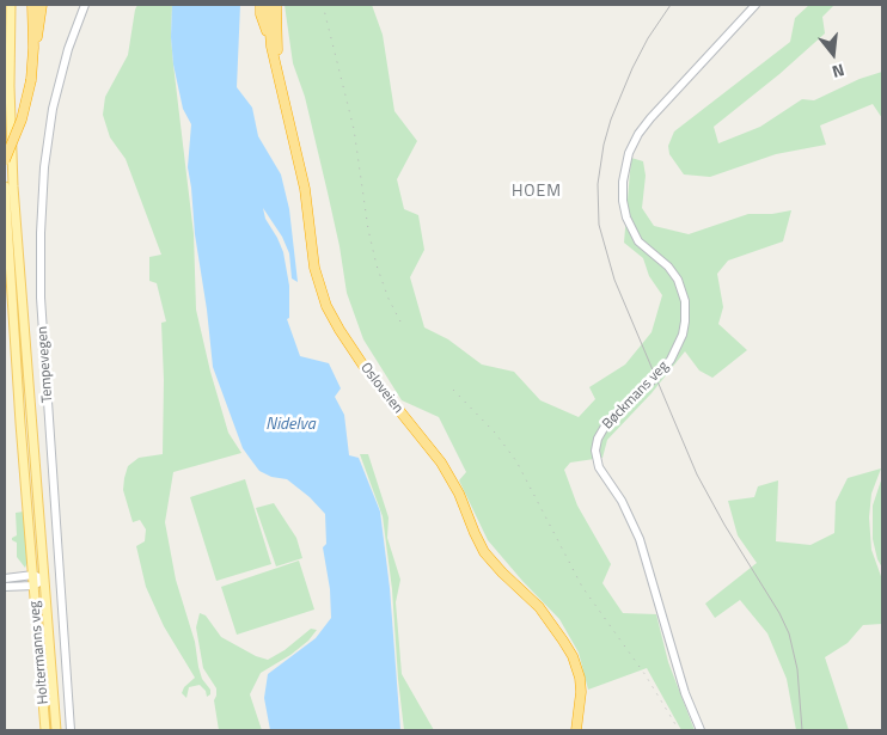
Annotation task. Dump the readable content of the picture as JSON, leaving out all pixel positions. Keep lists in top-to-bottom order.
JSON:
{
  "streets": {
    "highway": ["Osloveien"],
    "main road": ["Tempevegen", "Bøckmans veg", "Holtermanns veg"]
  },
  "districts": ["HOEM"],
  "water": ["Nidelva"],
  "north": "bottom"
}
